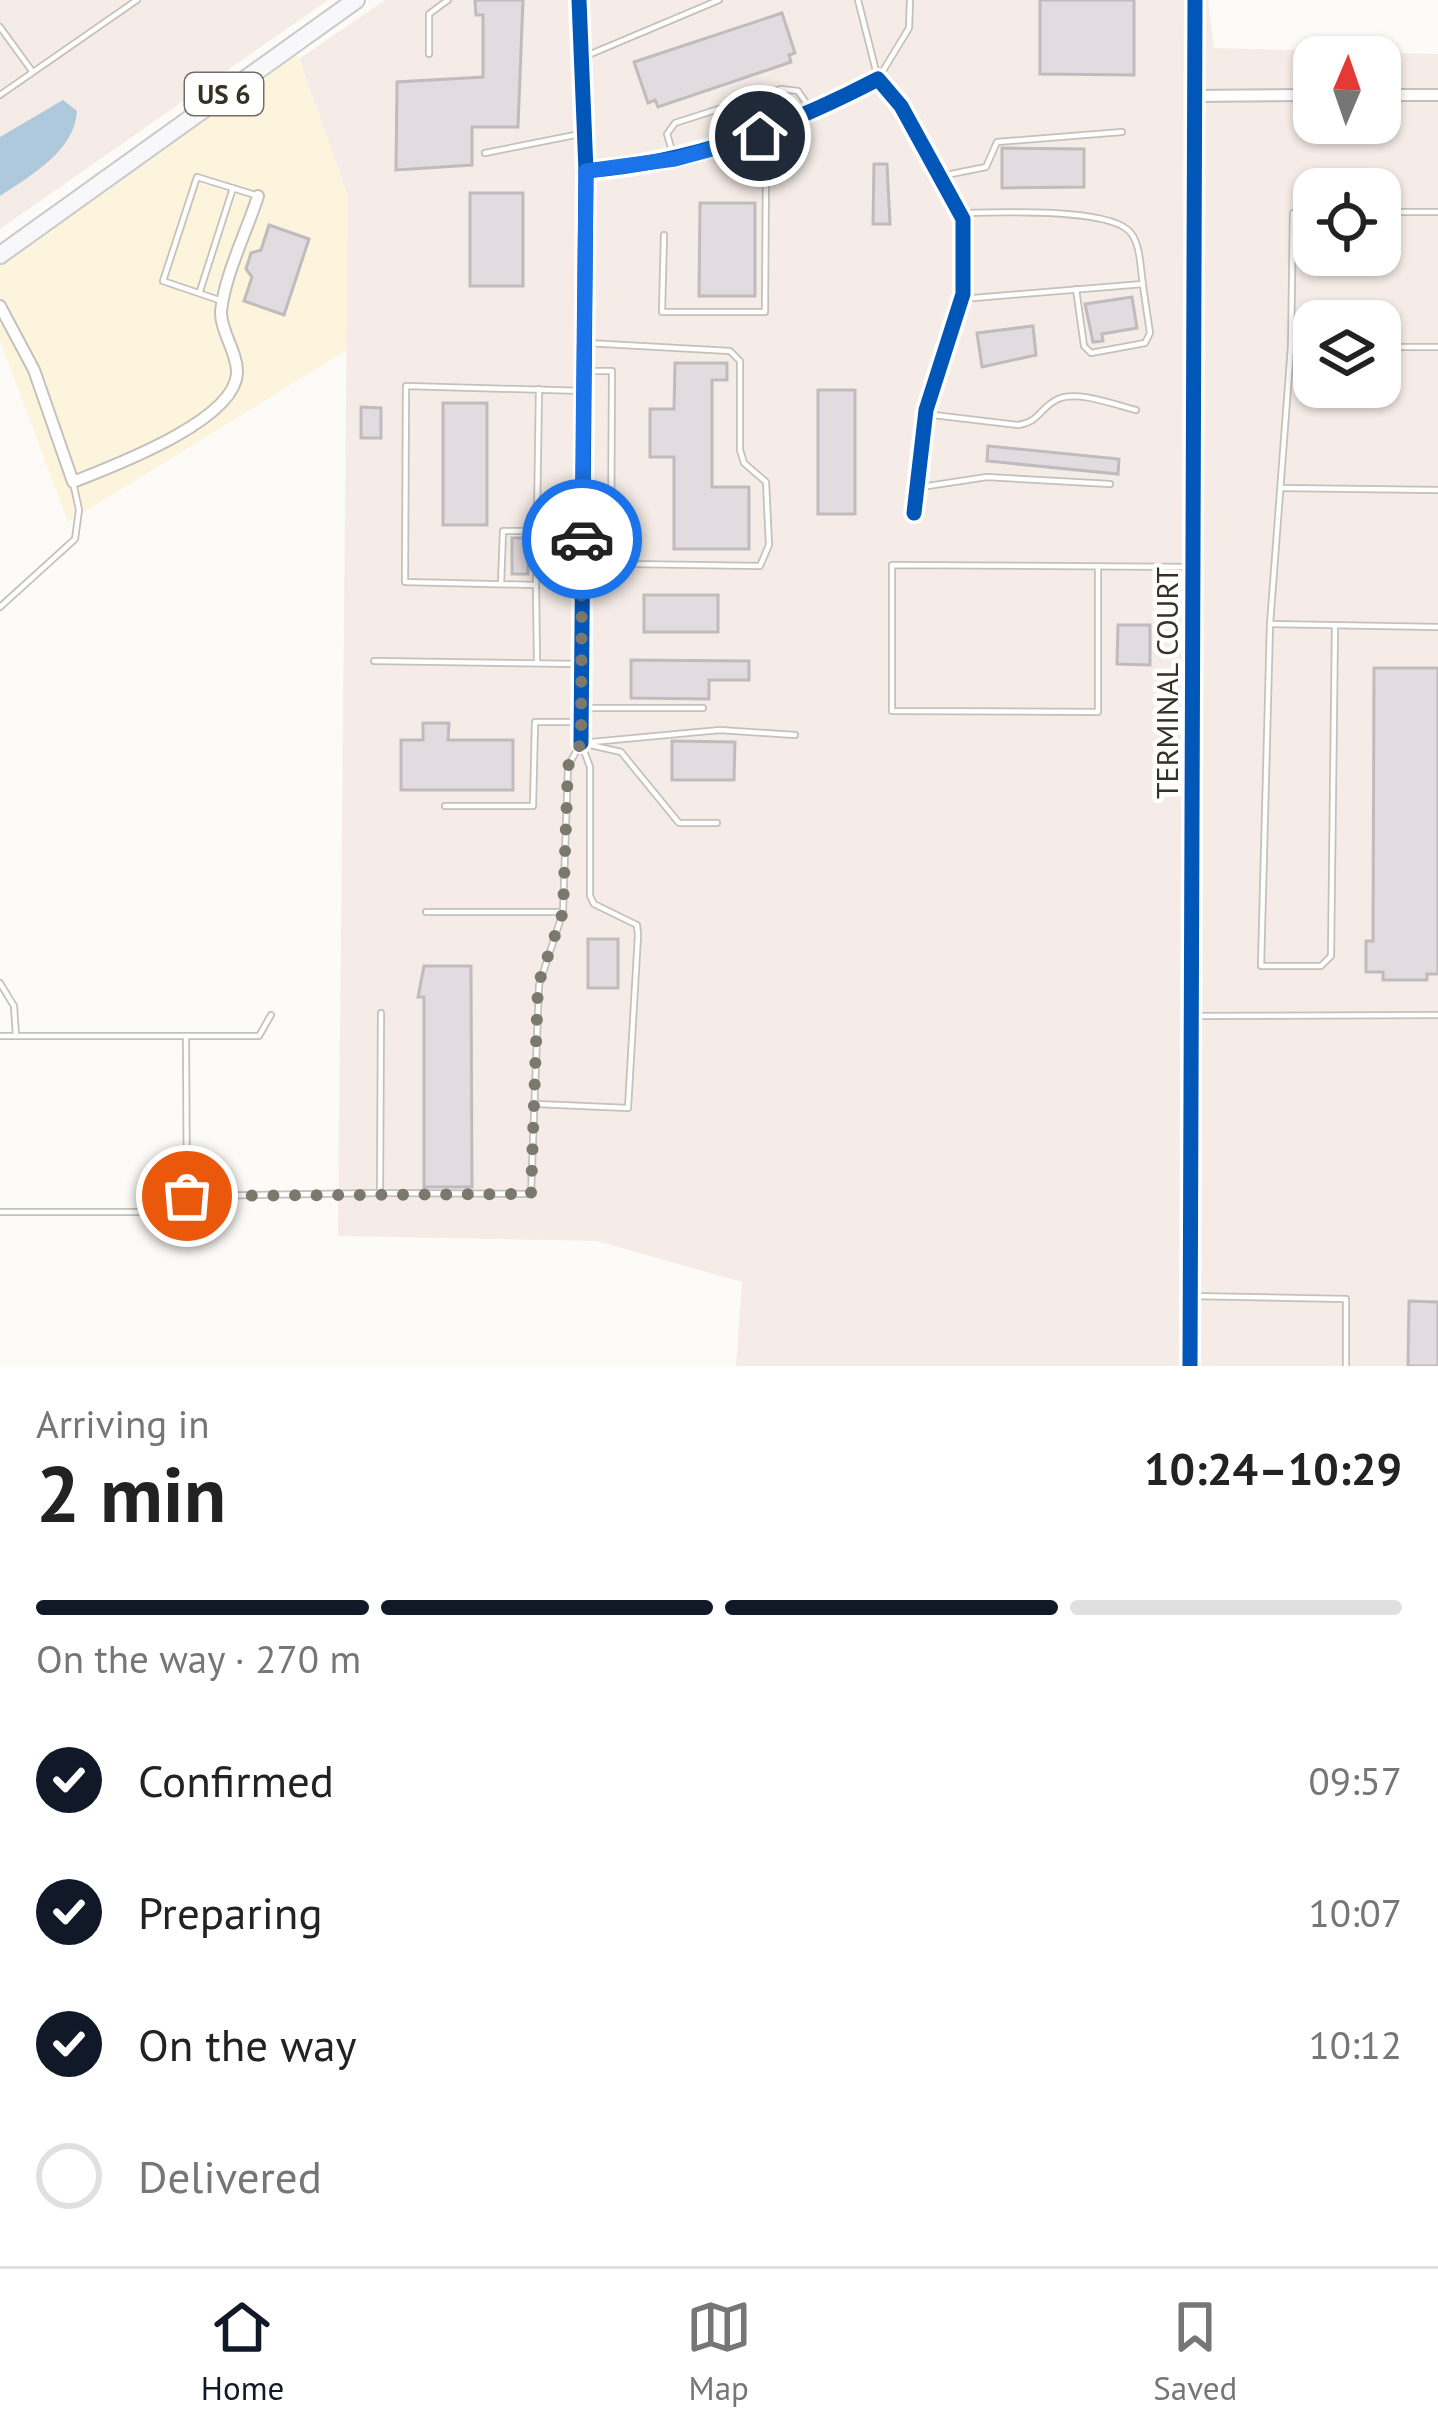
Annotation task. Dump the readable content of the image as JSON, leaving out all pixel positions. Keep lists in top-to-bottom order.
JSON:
{
  "streets": {
    "main road": ["US 6"],
    "street": ["TERMINAL COURT"]
  },
  "north": "top",
  "page": {
    "heading": ["2 min", "Arriving in", "10:24–10:29"],
    "bar": "On the way · 270 m",
    "list": [
      ["Confirmed", "09:57"],
      ["Preparing", "10:07"],
      ["On the way", "10:12"],
      "Delivered"
    ],
    "tabs": ["Home", "Map", "Saved"]
  }
}
